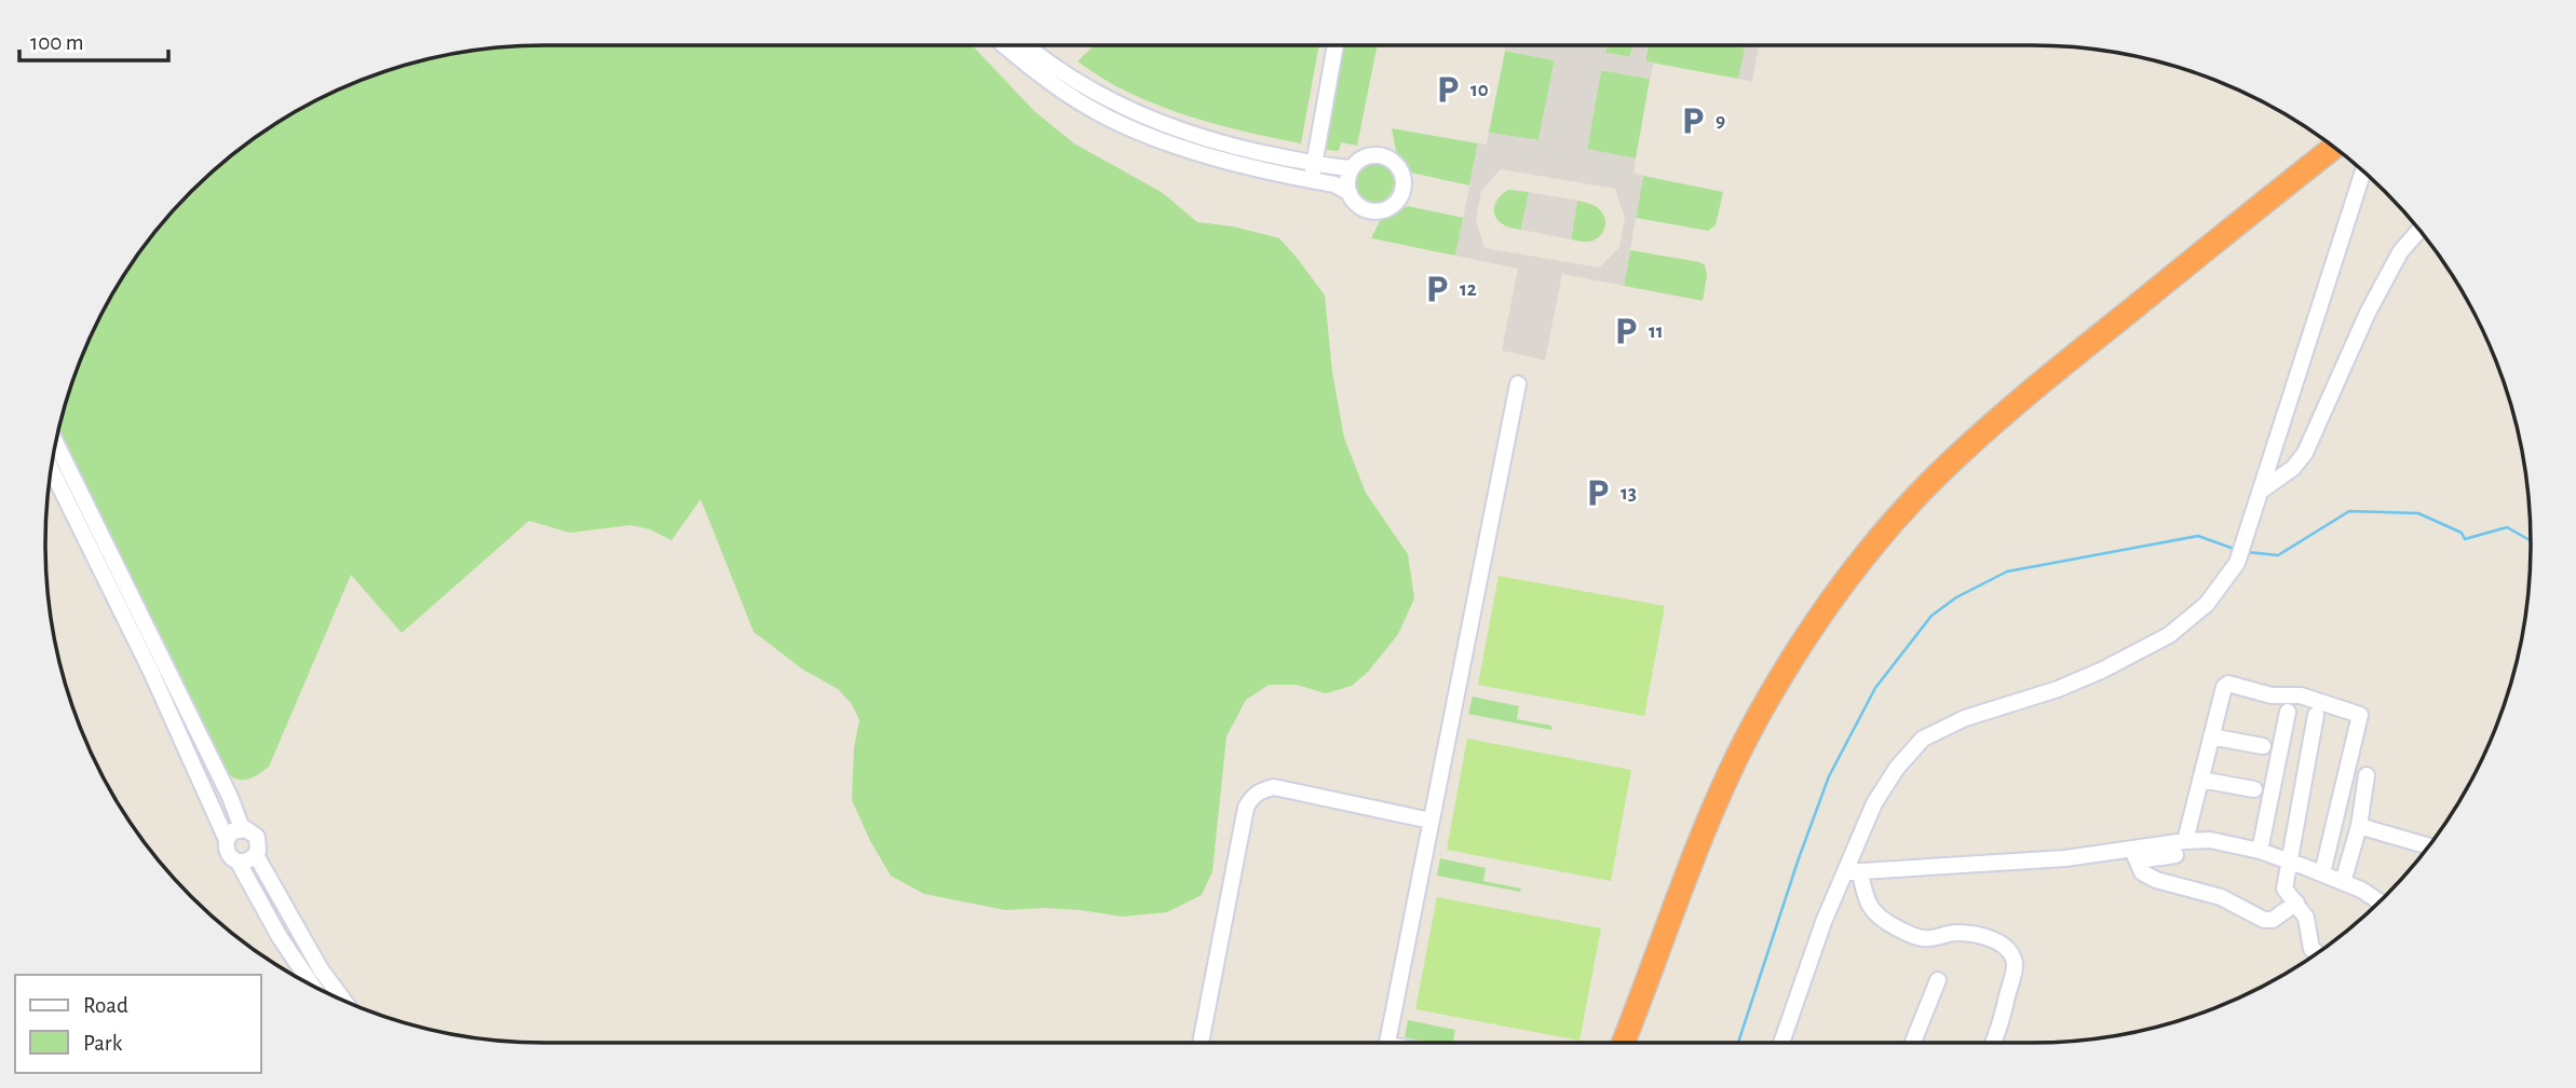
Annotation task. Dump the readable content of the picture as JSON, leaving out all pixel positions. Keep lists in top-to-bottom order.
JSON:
{
  "places": {
    "parking": [
      "10",
      "9",
      "12",
      "11",
      "13"
    ]
  },
  "legend": ["Road", "Park"],
  "scale_bar": "100 m"
}
